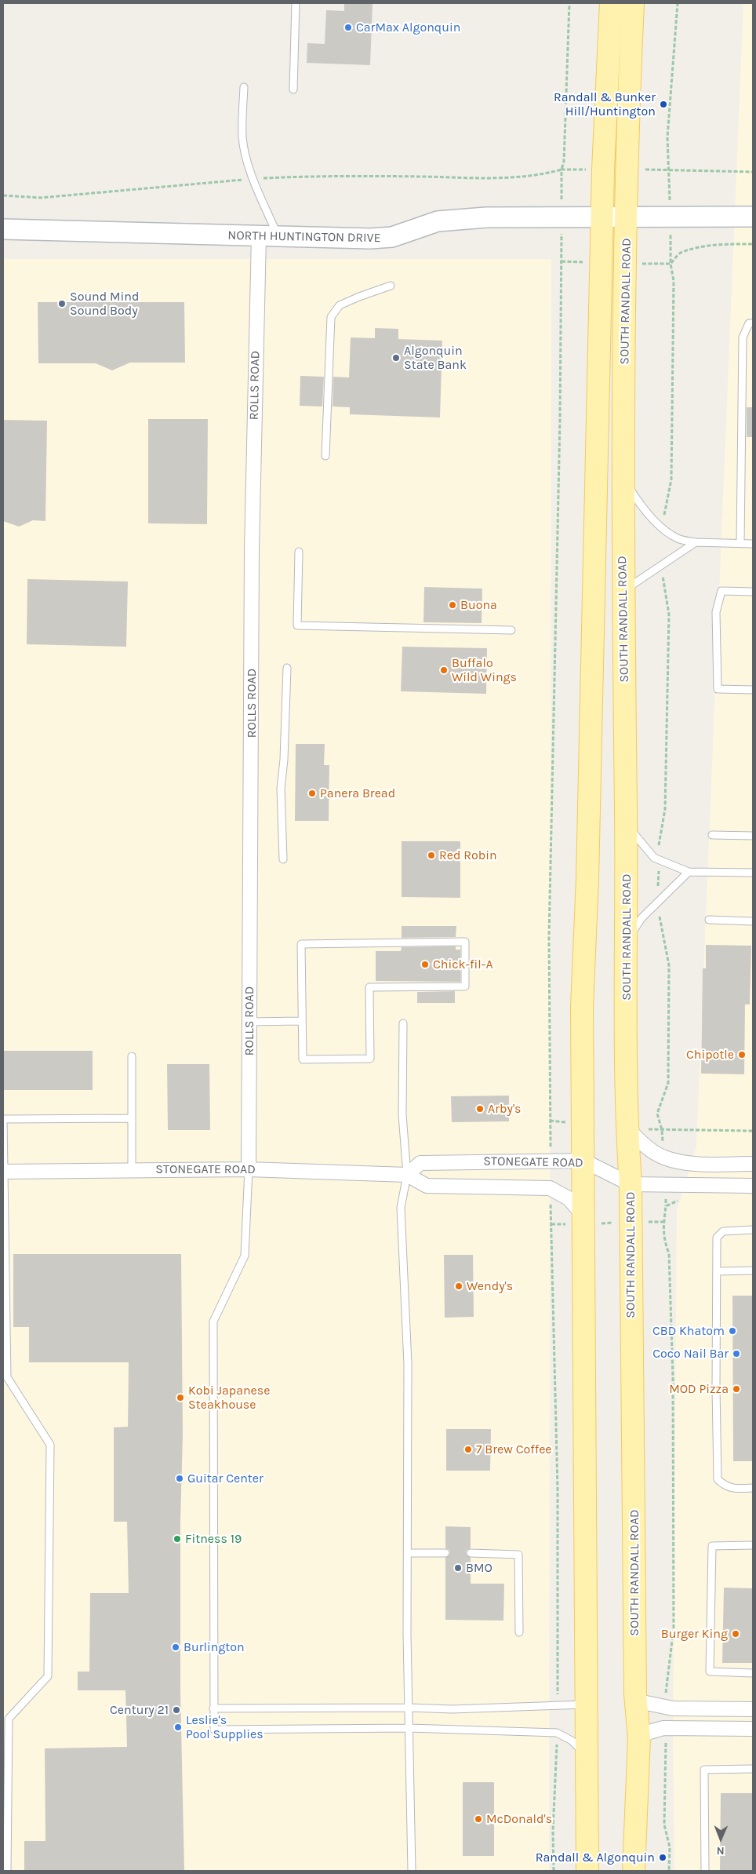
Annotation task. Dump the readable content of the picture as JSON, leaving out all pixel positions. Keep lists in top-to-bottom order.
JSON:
{
  "streets": {
    "main road": ["SOUTH RANDALL ROAD"],
    "street": ["NORTH HUNTINGTON DRIVE", "ROLLS ROAD", "STONEGATE ROAD"]
  },
  "crossings": [
    ["NORTH HUNTINGTON DRIVE", "SOUTH RANDALL ROAD"],
    ["NORTH HUNTINGTON DRIVE", "ROLLS ROAD"],
    ["SOUTH RANDALL ROAD", "STONEGATE ROAD"],
    ["ROLLS ROAD", "STONEGATE ROAD"]
  ],
  "places": [
    "CarMax Algonquin",
    "Randall & Bunker Hill/Huntington",
    "Sound Mind Sound Body",
    "Algonquin State Bank",
    "Buona",
    "Buffalo Wild Wings",
    "Panera Bread",
    "Red Robin",
    "Chick-fil-A",
    "Chipotle",
    "Arby's",
    "Wendy's",
    "CBD Khatom",
    "Coco Nail Bar",
    "MOD Pizza",
    "Kobi Japanese Steakhouse",
    "7 Brew Coffee",
    "Guitar Center",
    "Fitness 19",
    "BMO",
    "Burger King",
    "Burlington",
    "Century 21",
    "Leslie's Pool Supplies",
    "McDonald's",
    "Randall & Algonquin"
  ],
  "north": "bottom"
}
